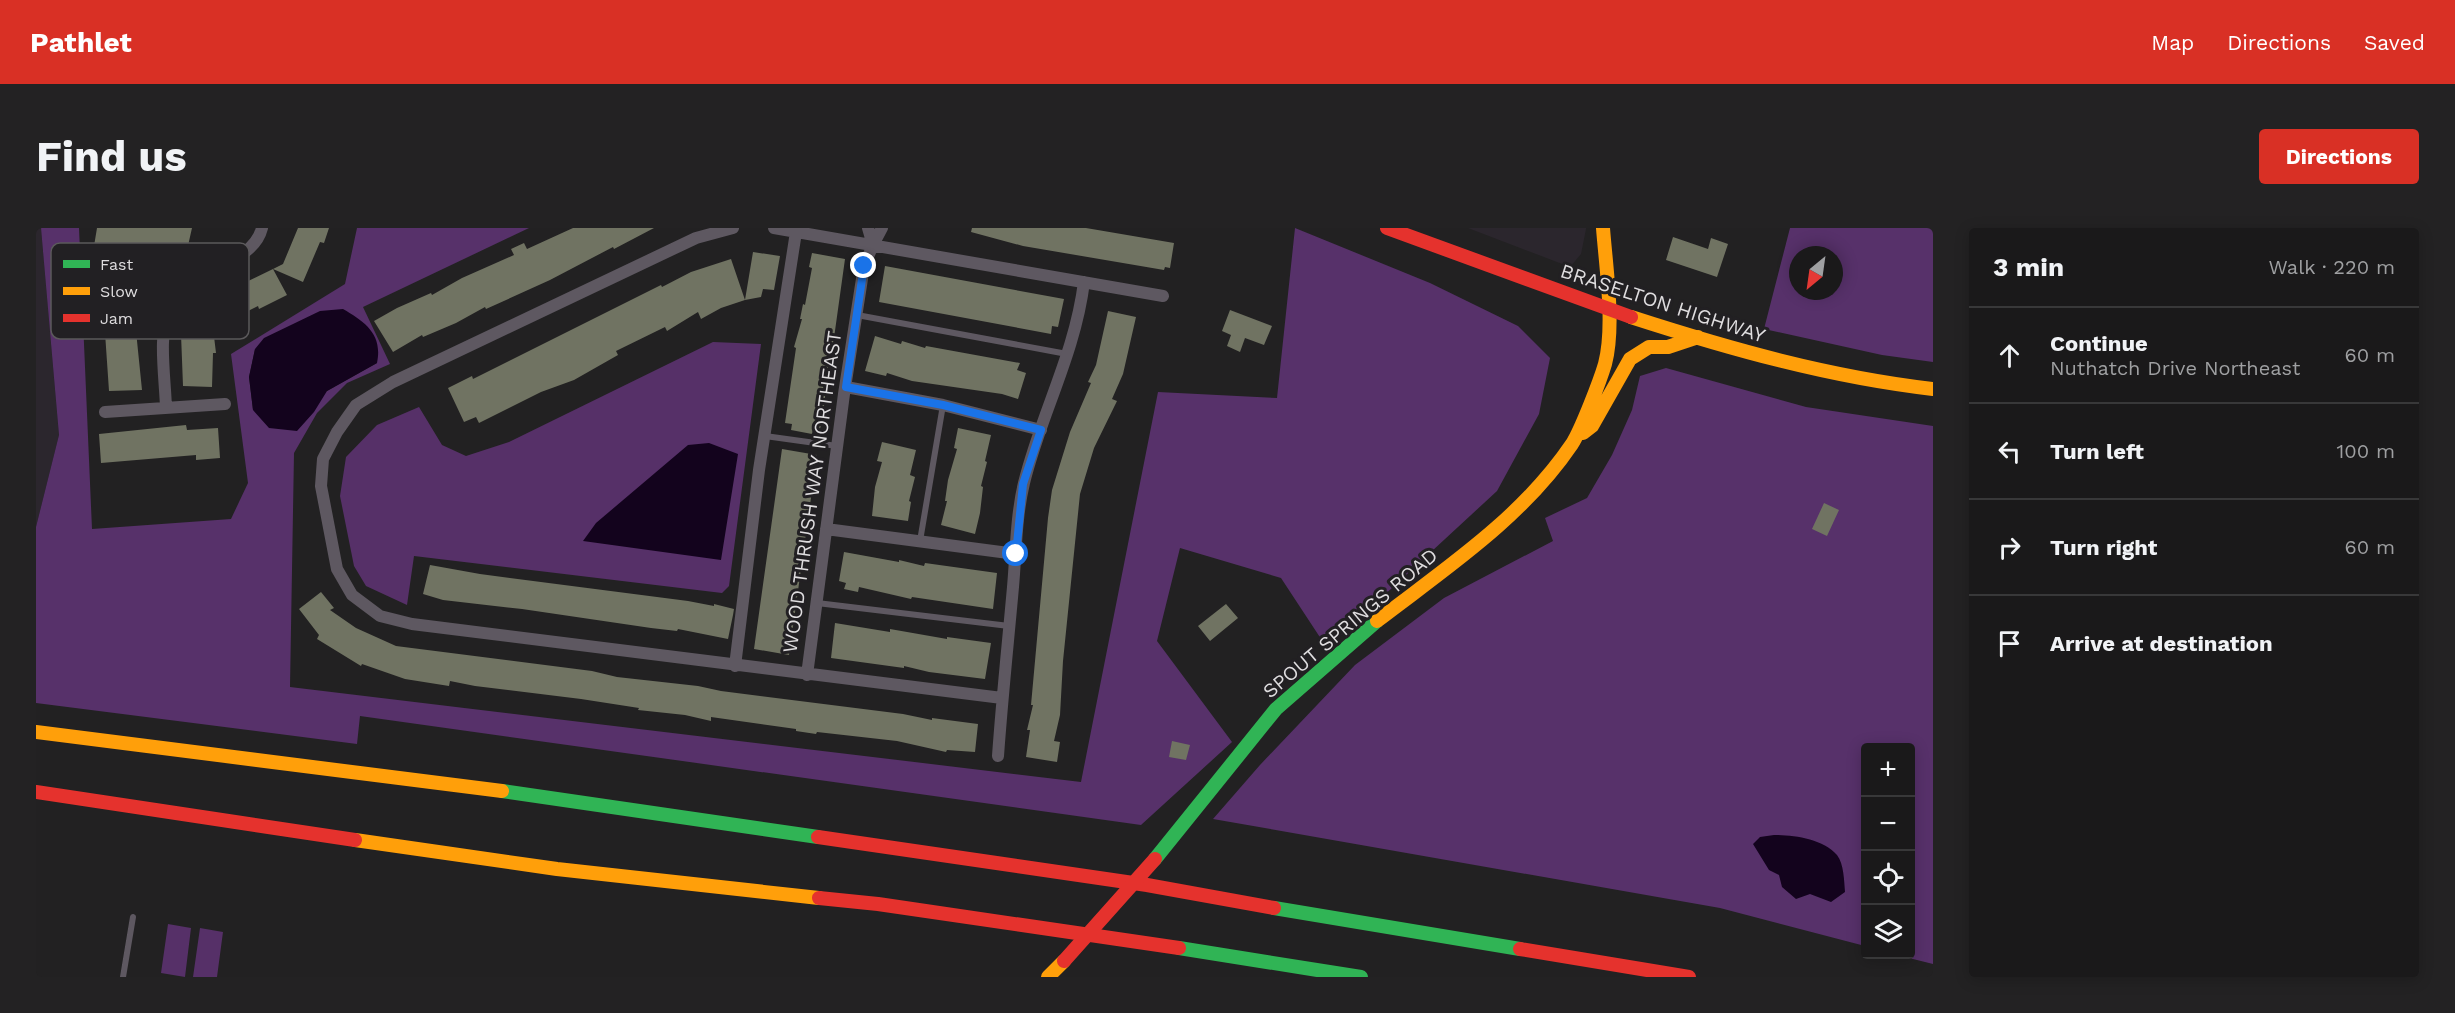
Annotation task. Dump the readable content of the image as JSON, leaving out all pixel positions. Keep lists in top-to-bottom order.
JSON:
{
  "streets": {
    "main road": ["BRASELTON HIGHWAY", "SPOUT SPRINGS ROAD"],
    "street": ["WOOD THRUSH WAY NORTHEAST"]
  },
  "crossings": [
    ["BRASELTON HIGHWAY", "SPOUT SPRINGS ROAD"]
  ],
  "legend": ["Fast", "Slow", "Jam"],
  "north": "bottom left",
  "page": {
    "header": "Pathlet",
    "nav": ["Map", "Directions", "Saved"],
    "buttons": "Directions",
    "title": "Find us",
    "heading": ["3 min", "Walk · 220 m"],
    "list": [
      ["Continue", "Nuthatch Drive Northeast", "60 m"],
      ["Turn left", "100 m"],
      ["Turn right", "60 m"],
      "Arrive at destination"
    ],
    "map_buttons": ["+", "−"]
  }
}
